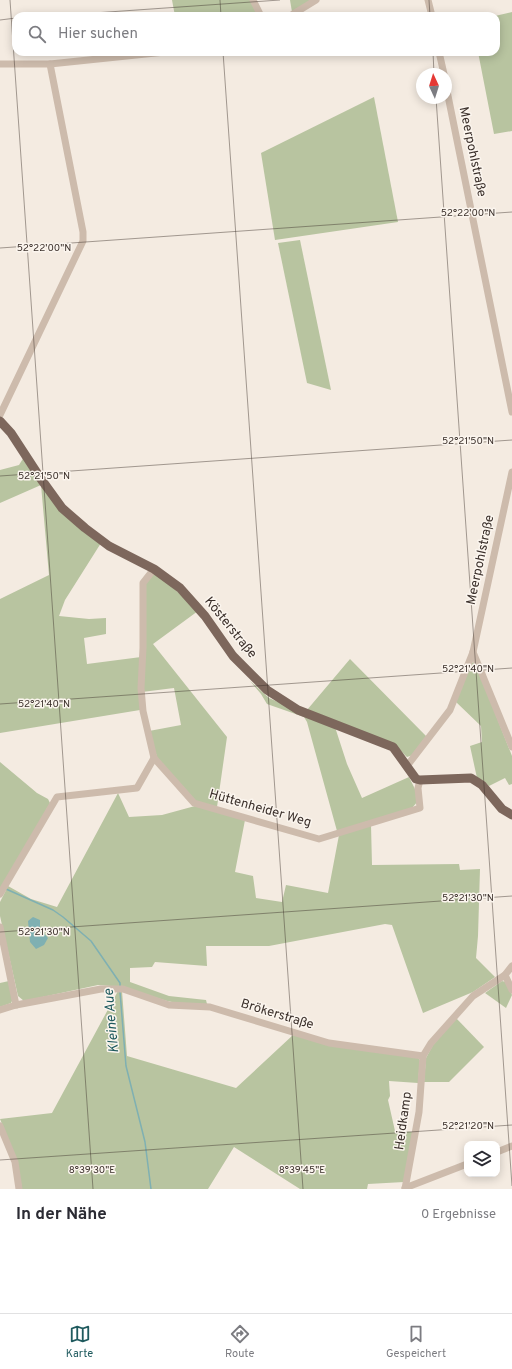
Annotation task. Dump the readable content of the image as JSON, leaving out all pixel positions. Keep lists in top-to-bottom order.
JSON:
{
  "streets": {
    "main road": ["Kösterstraße"],
    "street": [
      "Meerpohlstraße",
      "Hüttenheider Weg",
      "Brökerstraße",
      "Heidkamp"
    ]
  },
  "crossings": [
    ["Meerpohlstraße", "Kösterstraße"],
    ["Kösterstraße", "Hüttenheider Weg"],
    ["Brökerstraße", "Heidkamp"]
  ],
  "water": ["Kleine Aue"],
  "north": "top",
  "page": {
    "search": "Hier suchen",
    "heading": ["In der Nähe", "0 Ergebnisse"],
    "nav": ["Karte", "Route", "Gespeichert"]
  },
  "coordinates": [
    "52°22'00\"N",
    "52°21'50\"N",
    "52°21'40\"N",
    "52°21'30\"N",
    "52°21'20\"N",
    "8°39'30\"E",
    "8°39'45\"E"
  ]
}
